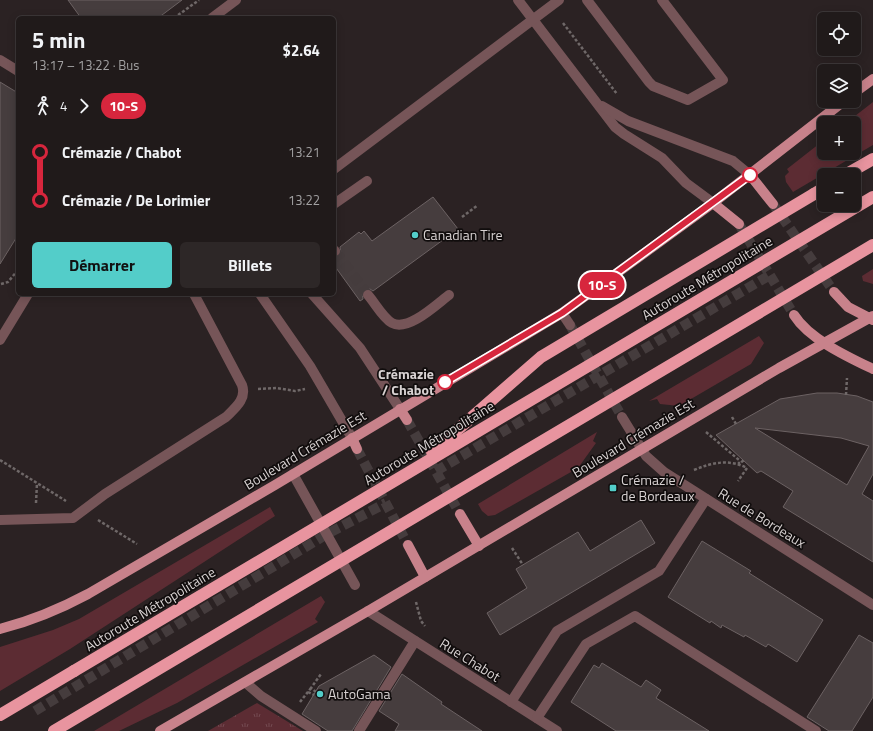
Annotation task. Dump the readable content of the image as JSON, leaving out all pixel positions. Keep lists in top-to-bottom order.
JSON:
{
  "streets": {
    "highway": ["Autoroute Métropolitaine"],
    "main road": ["Boulevard Crémazie Est"],
    "street": ["Rue de Bordeaux", "Rue Chabot"]
  },
  "crossings": [
    ["Boulevard Crémazie Est", "Rue de Bordeaux"],
    ["Boulevard Crémazie Est", "Rue Chabot"]
  ],
  "places": {
    "other": ["Canadian Tire", "Crémazie / Chabot", "AutoGama"],
    "transit": ["Crémazie / de Bordeaux"]
  },
  "lines": ["bus line 10-S"],
  "page": {
    "on_map": "10-S",
    "map_buttons": ["+", "−"],
    "heading": ["5 min", "13:17 – 13:22 · Bus", "$2.64"],
    "legs": ["4", "10-S"],
    "list": [
      {
        "name": "Crémazie / Chabot",
        "value": "13:21"
      },
      {
        "name": "Crémazie / De Lorimier",
        "value": "13:22"
      }
    ],
    "buttons": ["Démarrer", "Billets"]
  }
}
